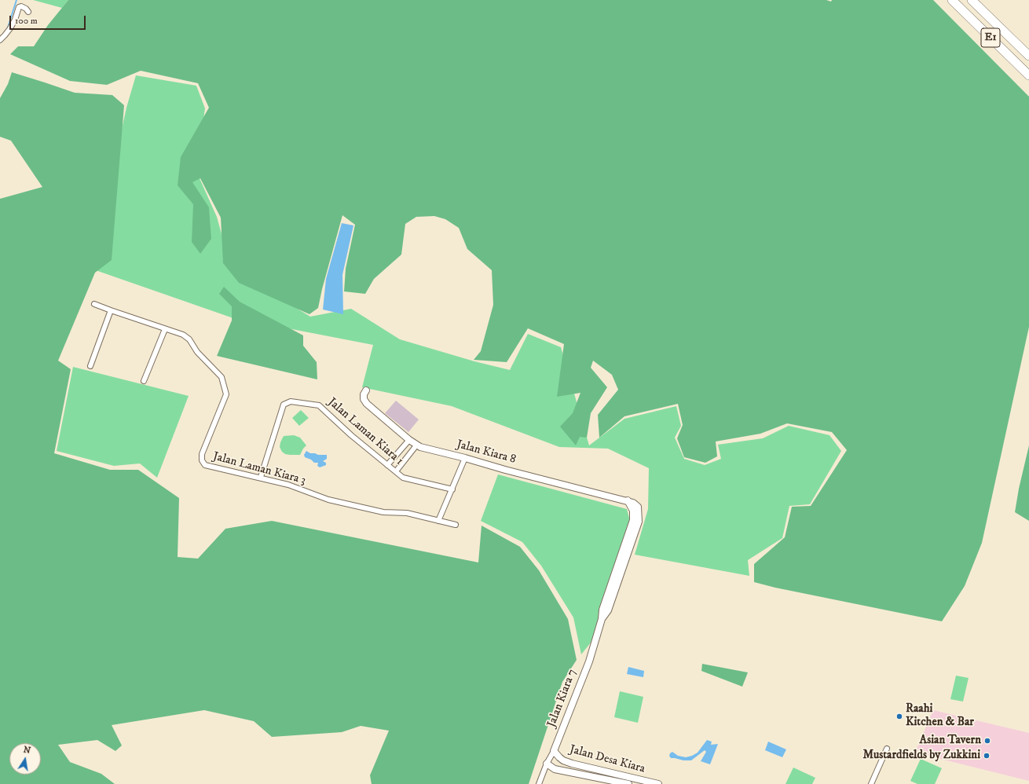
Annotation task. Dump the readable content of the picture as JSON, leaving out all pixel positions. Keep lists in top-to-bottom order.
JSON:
{
  "streets": {
    "highway": ["E1"],
    "street": [
      "Jalan Laman Kiara 1",
      "Jalan Kiara 8",
      "Jalan Laman Kiara 3",
      "Jalan Kiara 7",
      "Jalan Desa Kiara"
    ]
  },
  "crossings": [
    ["Jalan Laman Kiara 1", "Jalan Laman Kiara 3"],
    ["Jalan Kiara 8", "Jalan Kiara 7"],
    ["Jalan Kiara 7", "Jalan Desa Kiara"]
  ],
  "places": ["Raahi Kitchen & Bar", "Asian Tavern", "Mustardfields by Zukkini"],
  "scale_bar": "100 m",
  "north": "top"
}
